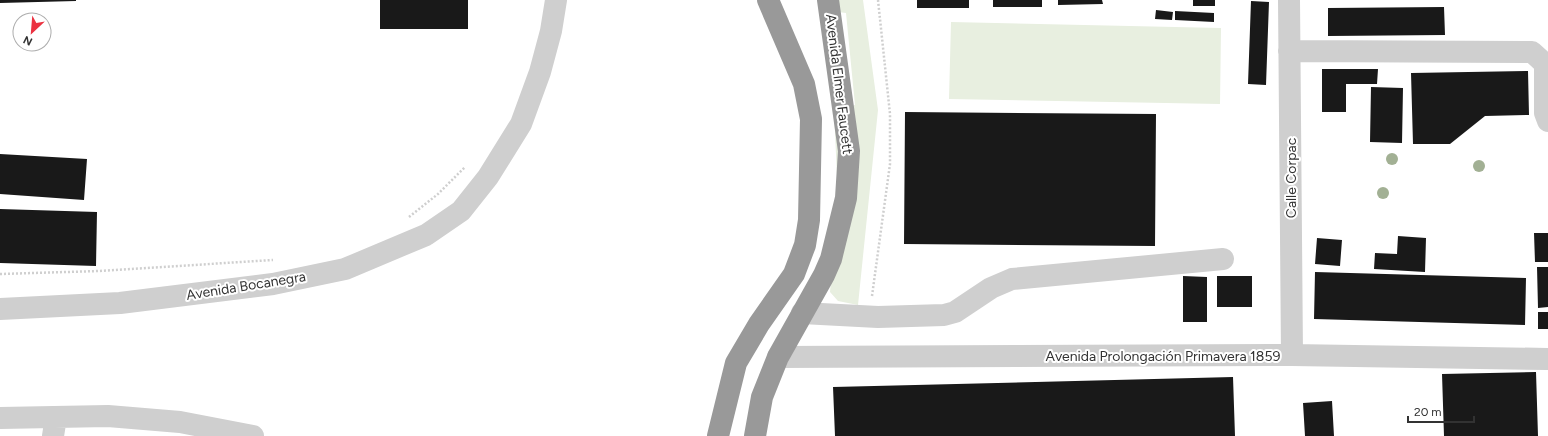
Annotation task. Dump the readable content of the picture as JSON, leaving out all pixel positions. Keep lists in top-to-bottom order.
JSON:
{
  "streets": {
    "highway": ["Avenida Elmer Faucett"],
    "street": ["Calle Corpac", "Avenida Bocanegra", "Avenida Prolongación Primavera 1859"]
  },
  "crossings": [
    ["Avenida Elmer Faucett", "Avenida Prolongación Primavera 1859"],
    ["Calle Corpac", "Avenida Prolongación Primavera 1859"]
  ],
  "scale_bar": "20 m",
  "north": "bottom left"
}
